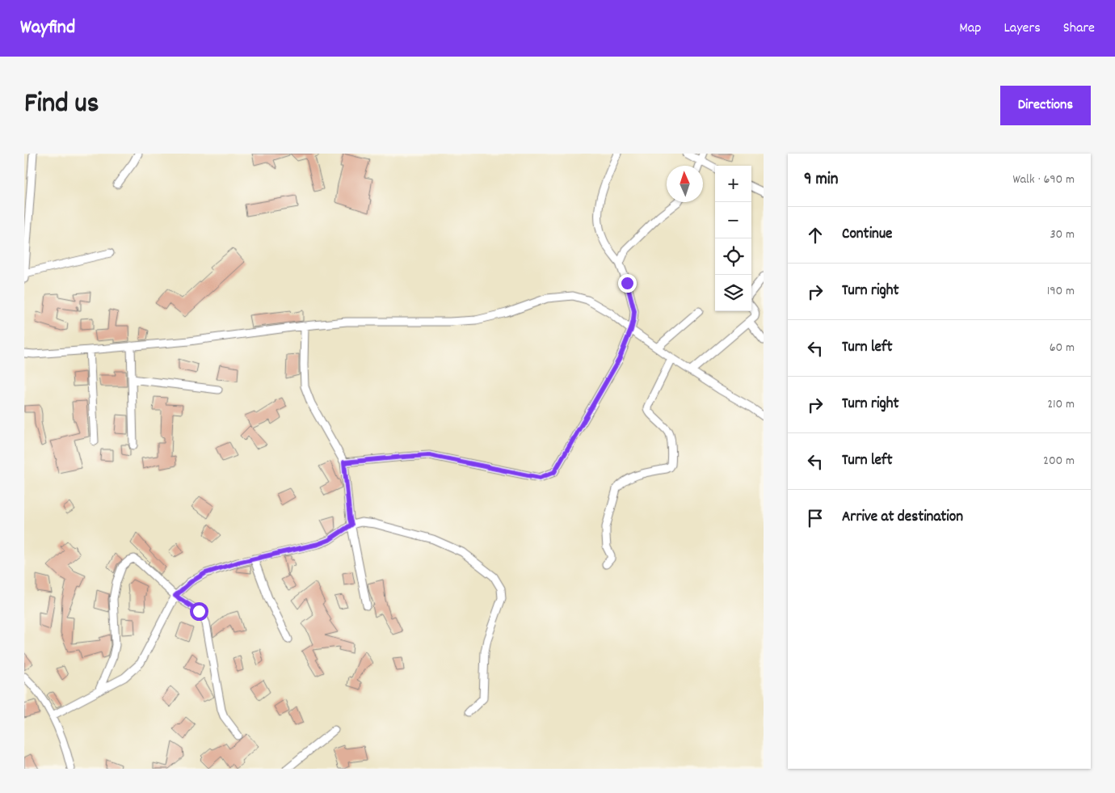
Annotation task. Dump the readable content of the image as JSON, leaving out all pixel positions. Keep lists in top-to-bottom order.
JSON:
{
  "north": "top",
  "page": {
    "header": "Wayfind",
    "nav": ["Map", "Layers", "Share"],
    "title": "Find us",
    "buttons": "Directions",
    "heading": ["9 min", "Walk · 690 m"],
    "map_buttons": ["+", "−"],
    "list": [
      ["Continue", "30 m"],
      ["Turn right", "190 m"],
      ["Turn left", "60 m"],
      ["Turn right", "210 m"],
      ["Turn left", "200 m"],
      "Arrive at destination"
    ]
  }
}
